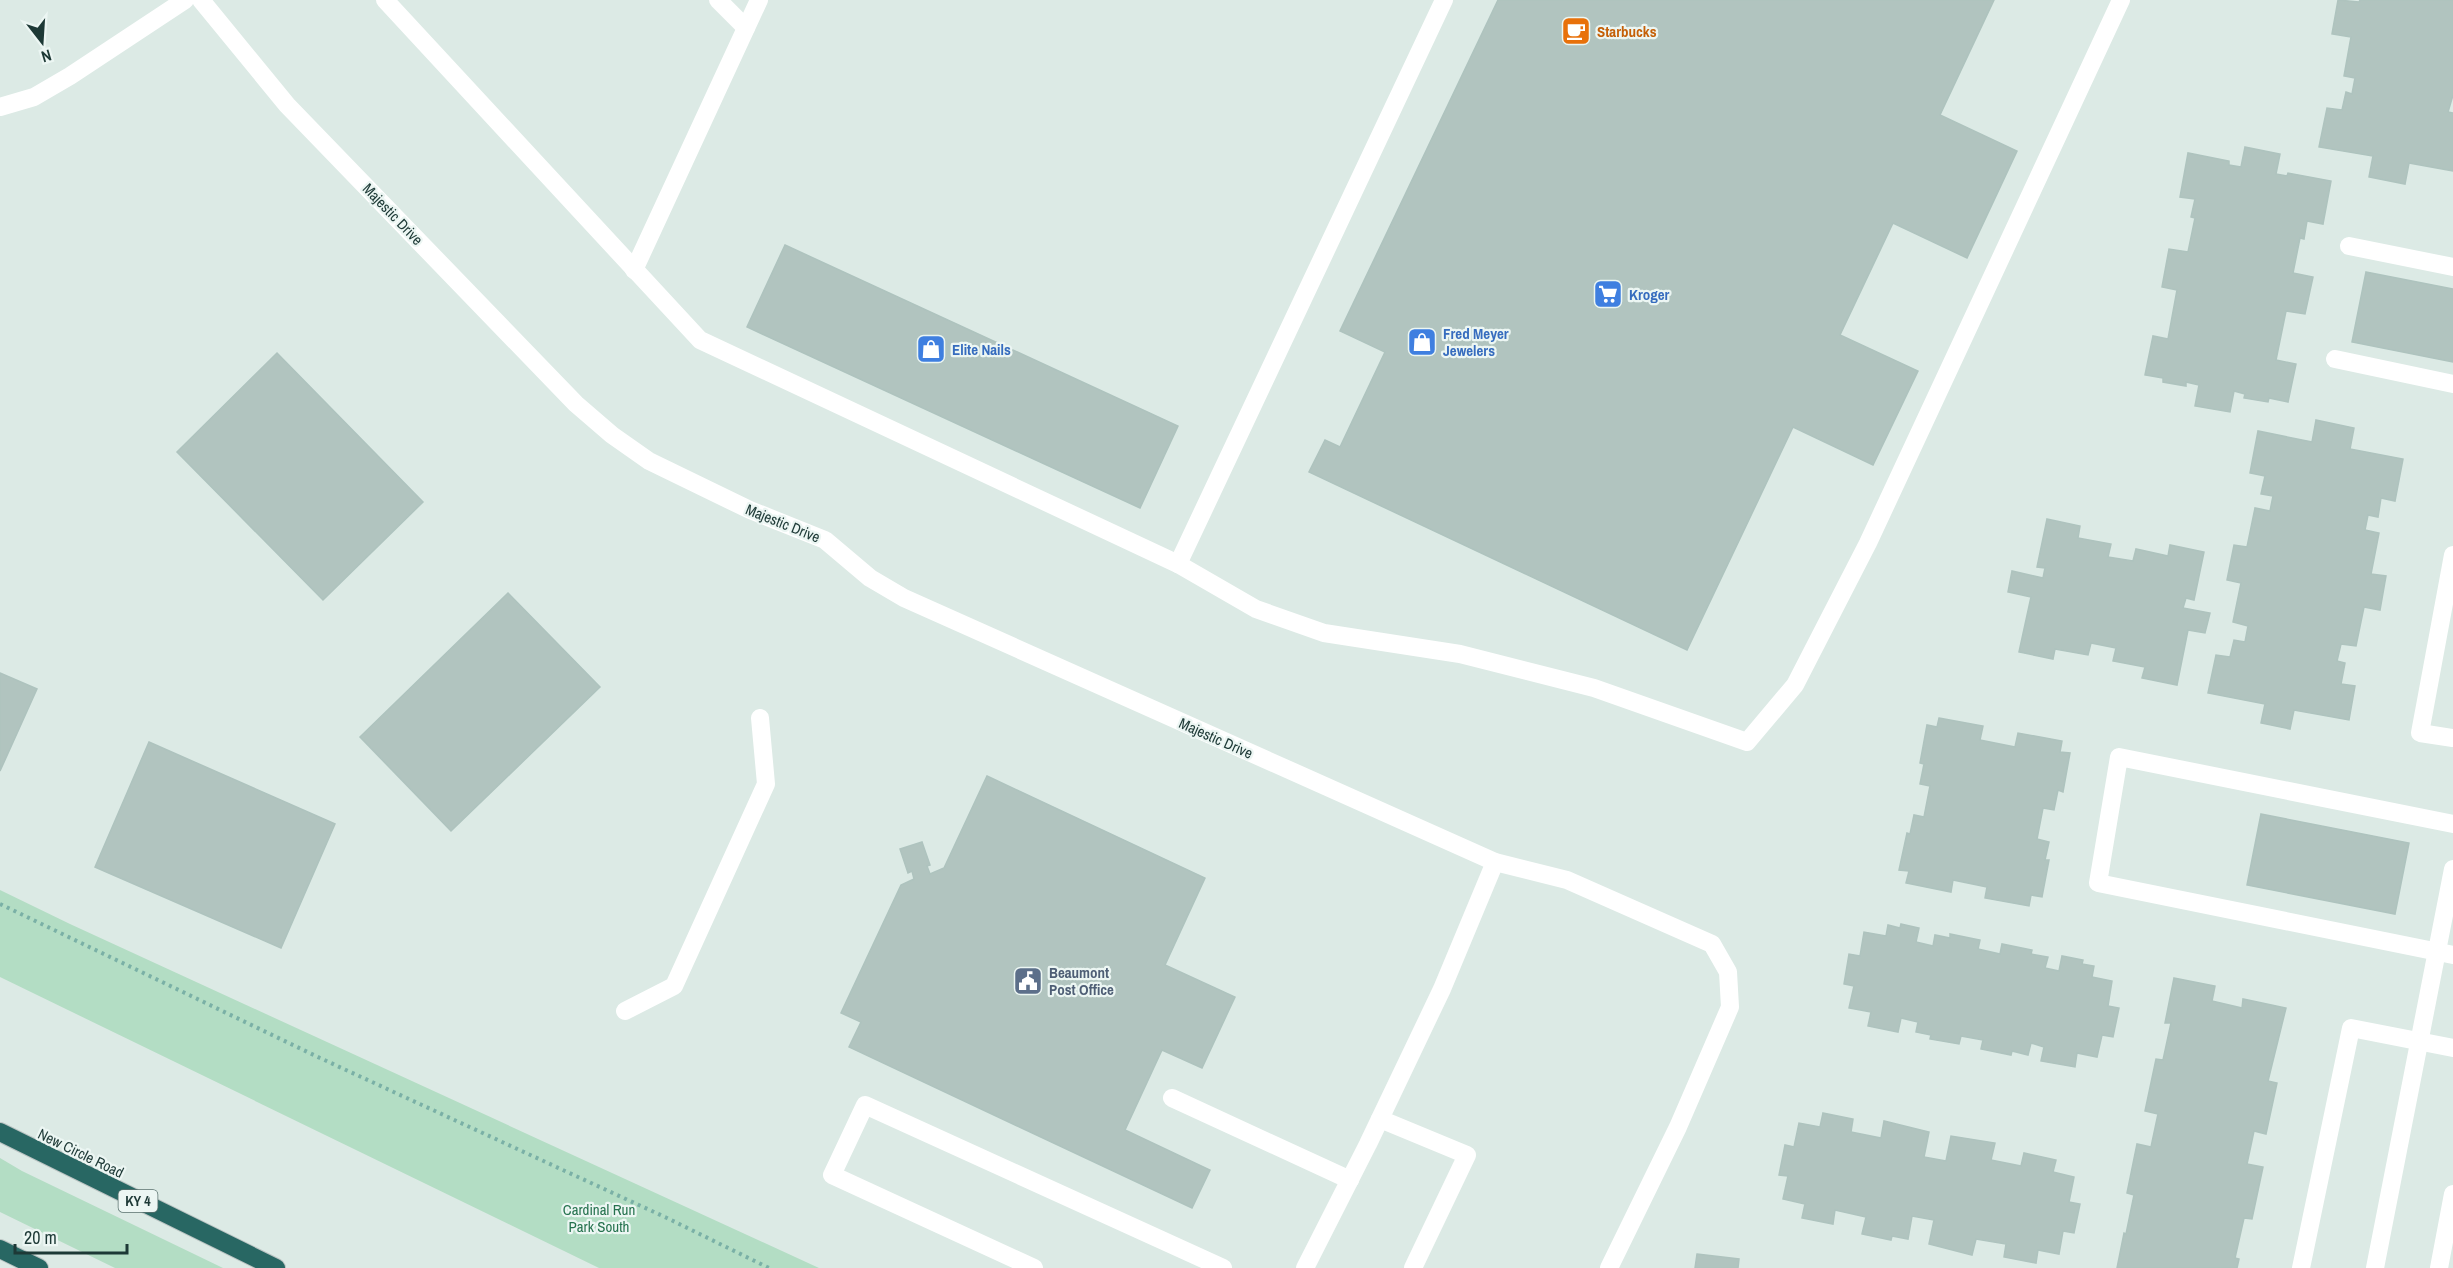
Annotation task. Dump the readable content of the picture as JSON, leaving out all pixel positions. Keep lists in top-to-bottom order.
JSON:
{
  "streets": {
    "highway": ["New Circle Road", "KY 4"],
    "street": ["Majestic Drive"]
  },
  "parks": ["Cardinal Run Park South"],
  "places": {
    "cafe": ["Starbucks"],
    "supermarket": ["Kroger"],
    "shop": ["Fred Meyer Jewelers", "Elite Nails"],
    "public building": ["Beaumont Post Office"]
  },
  "scale_bar": "20 m",
  "north": "bottom"
}
